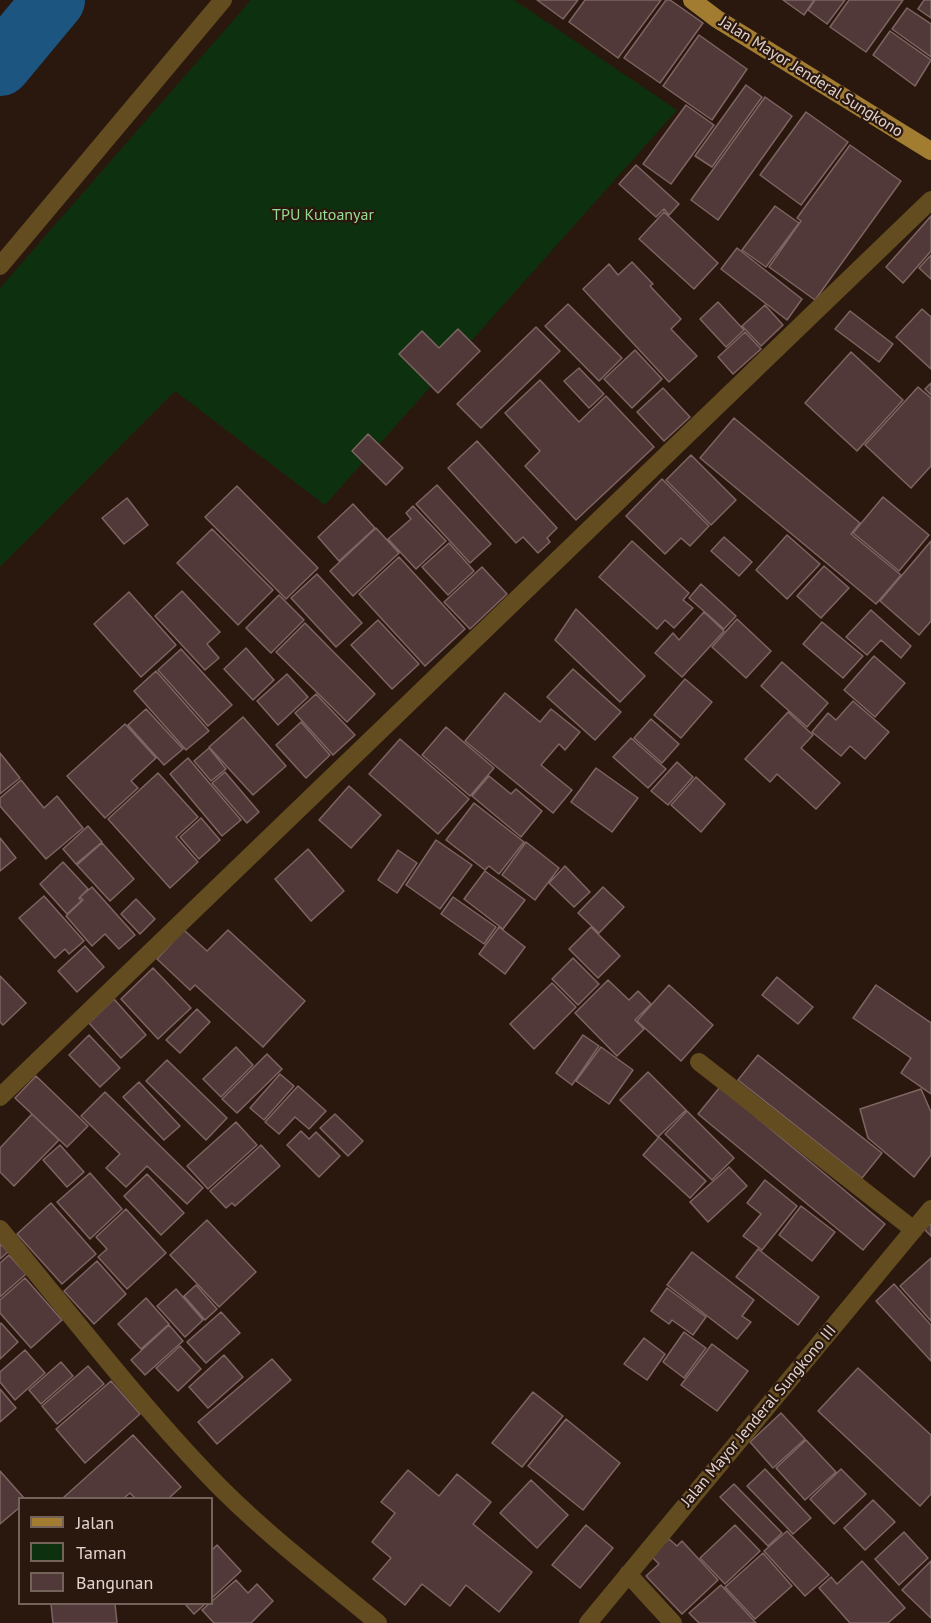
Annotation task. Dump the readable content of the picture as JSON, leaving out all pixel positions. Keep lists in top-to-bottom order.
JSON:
{
  "streets": {
    "main road": ["Jalan Mayor Jenderal Sungkono"],
    "street": ["Jalan Mayor Jenderal Sungkono III"]
  },
  "parks": ["TPU Kutoanyar"],
  "legend": ["Jalan", "Taman", "Bangunan"]
}
